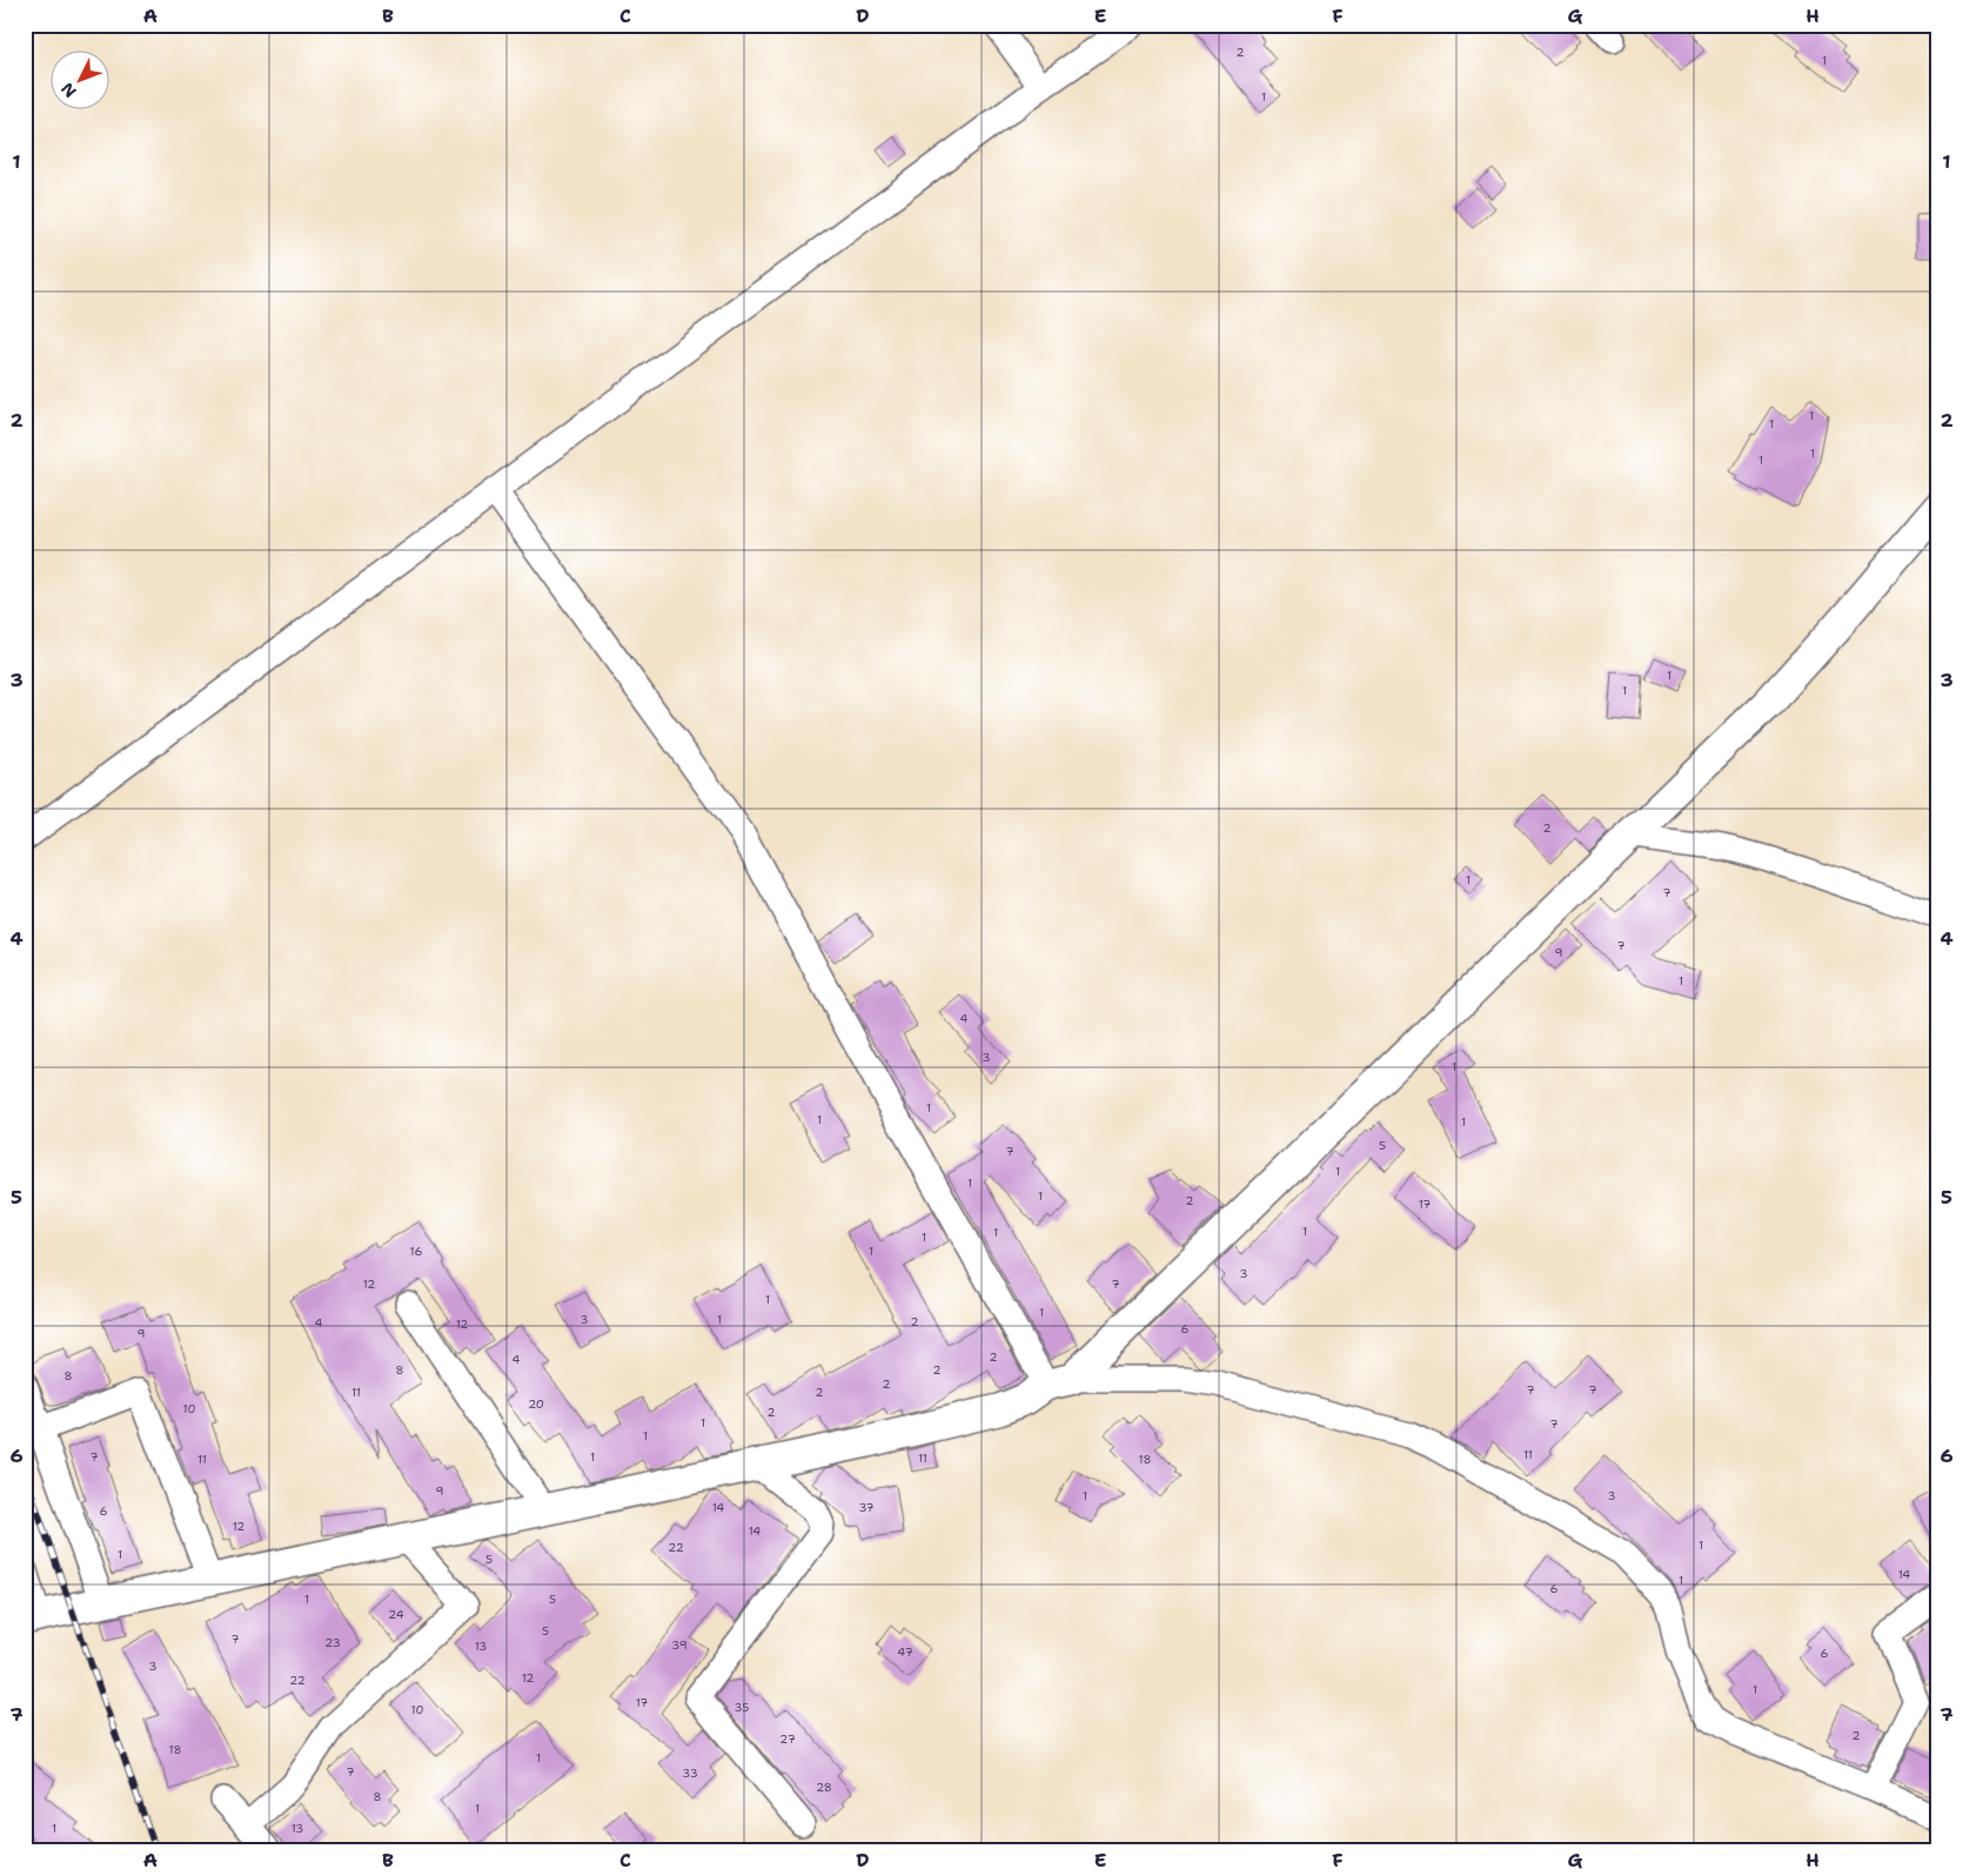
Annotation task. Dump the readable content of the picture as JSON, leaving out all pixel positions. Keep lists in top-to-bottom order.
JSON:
{
  "house_numbers": [
    "2",
    "1",
    "1",
    "1",
    "1",
    "1",
    "1",
    "1",
    "1",
    "2",
    "1",
    "7",
    "7",
    "9",
    "1",
    "4",
    "3",
    "1",
    "1",
    "1",
    "1",
    "5",
    "7",
    "1",
    "1",
    "1",
    "2",
    "17",
    "1",
    "1",
    "1",
    "16",
    "1",
    "3",
    "12",
    "7",
    "1",
    "1",
    "3",
    "1",
    "2",
    "4",
    "12",
    "6",
    "9",
    "2",
    "4",
    "8",
    "2",
    "8",
    "2",
    "7",
    "7",
    "11",
    "2",
    "20",
    "10",
    "2",
    "1",
    "7",
    "1",
    "11",
    "7",
    "1",
    "11",
    "11",
    "18",
    "9",
    "1",
    "3",
    "14",
    "37",
    "6",
    "12",
    "14",
    "1",
    "22",
    "1",
    "5",
    "14",
    "1",
    "6",
    "1",
    "5",
    "24",
    "5",
    "7",
    "23",
    "39",
    "13",
    "47",
    "6",
    "3",
    "12",
    "22",
    "1",
    "17",
    "35",
    "10",
    "2",
    "27",
    "18",
    "1",
    "7",
    "33",
    "28",
    "8",
    "1",
    "1",
    "13"
  ],
  "north": "bottom left",
  "grid": {
    "columns": [
      "A",
      "B",
      "C",
      "D",
      "E",
      "F",
      "G",
      "H"
    ],
    "rows": [
      "1",
      "2",
      "3",
      "4",
      "5",
      "6",
      "7"
    ]
  }
}
